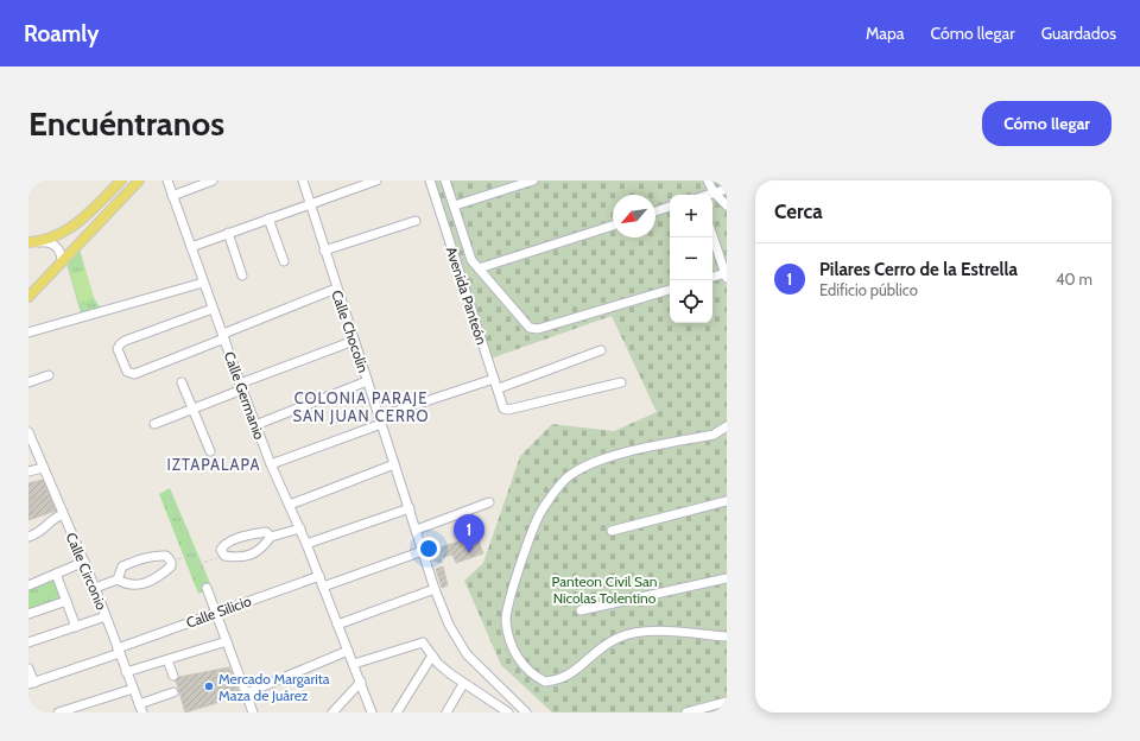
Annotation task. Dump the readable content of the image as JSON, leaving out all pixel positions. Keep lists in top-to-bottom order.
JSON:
{
  "streets": {
    "street": [
      "Avenida Panteón",
      "Calle Chocolín",
      "Calle Germanio",
      "Calle Circonio",
      "Calle Silicio"
    ]
  },
  "crossings": [
    ["Calle Germanio", "Calle Silicio"],
    ["Calle Circonio", "Calle Silicio"]
  ],
  "districts": ["COLONIA PARAJE SAN JUAN CERRO", "IZTAPALAPA"],
  "parks": ["Panteon Civil San Nicolas Tolentino"],
  "places": ["Mercado Margarita Maza de Juárez"],
  "north": "bottom left",
  "page": {
    "header": "Roamly",
    "nav": ["Mapa", "Cómo llegar", "Guardados"],
    "buttons": "Cómo llegar",
    "title": "Encuéntranos",
    "heading": "Cerca",
    "map_buttons": ["+", "−"],
    "list": [
      {
        "mark": "1",
        "name": "Pilares Cerro de la Estrella",
        "note": "Edificio público",
        "value": "40 m"
      }
    ],
    "pins": "1"
  }
}
